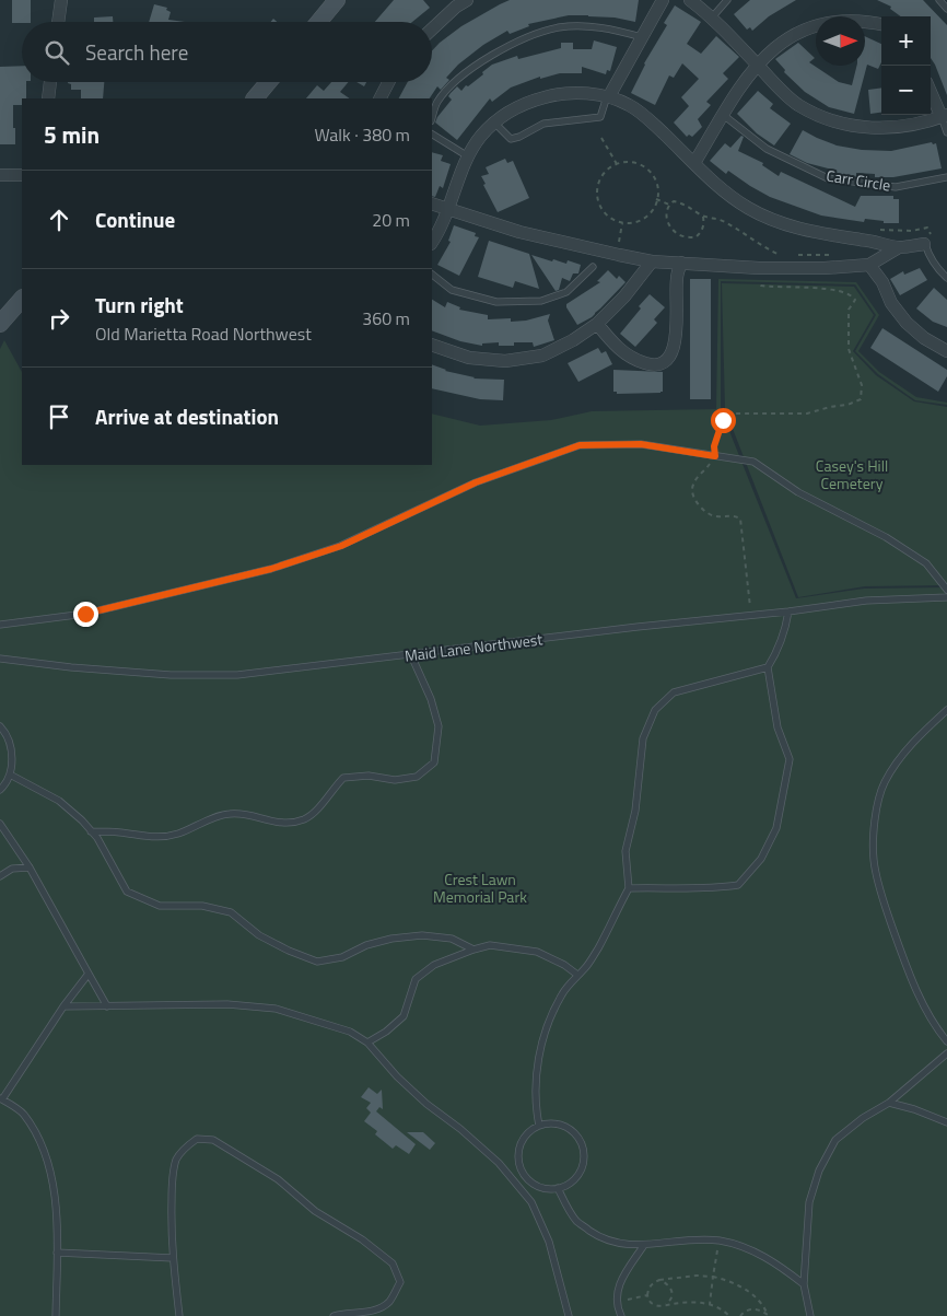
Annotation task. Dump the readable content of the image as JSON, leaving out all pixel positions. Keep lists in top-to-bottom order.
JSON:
{
  "streets": {
    "lane": ["Carr Circle", "Maid Lane Northwest"]
  },
  "parks": ["Casey's Hill Cemetery", "Crest Lawn Memorial Park"],
  "north": "right",
  "page": {
    "map_buttons": ["+", "−"],
    "search": "Search here",
    "heading": ["5 min", "Walk · 380 m"],
    "list": [
      ["Continue", "20 m"],
      ["Turn right", "Old Marietta Road Northwest", "360 m"],
      "Arrive at destination"
    ]
  }
}
